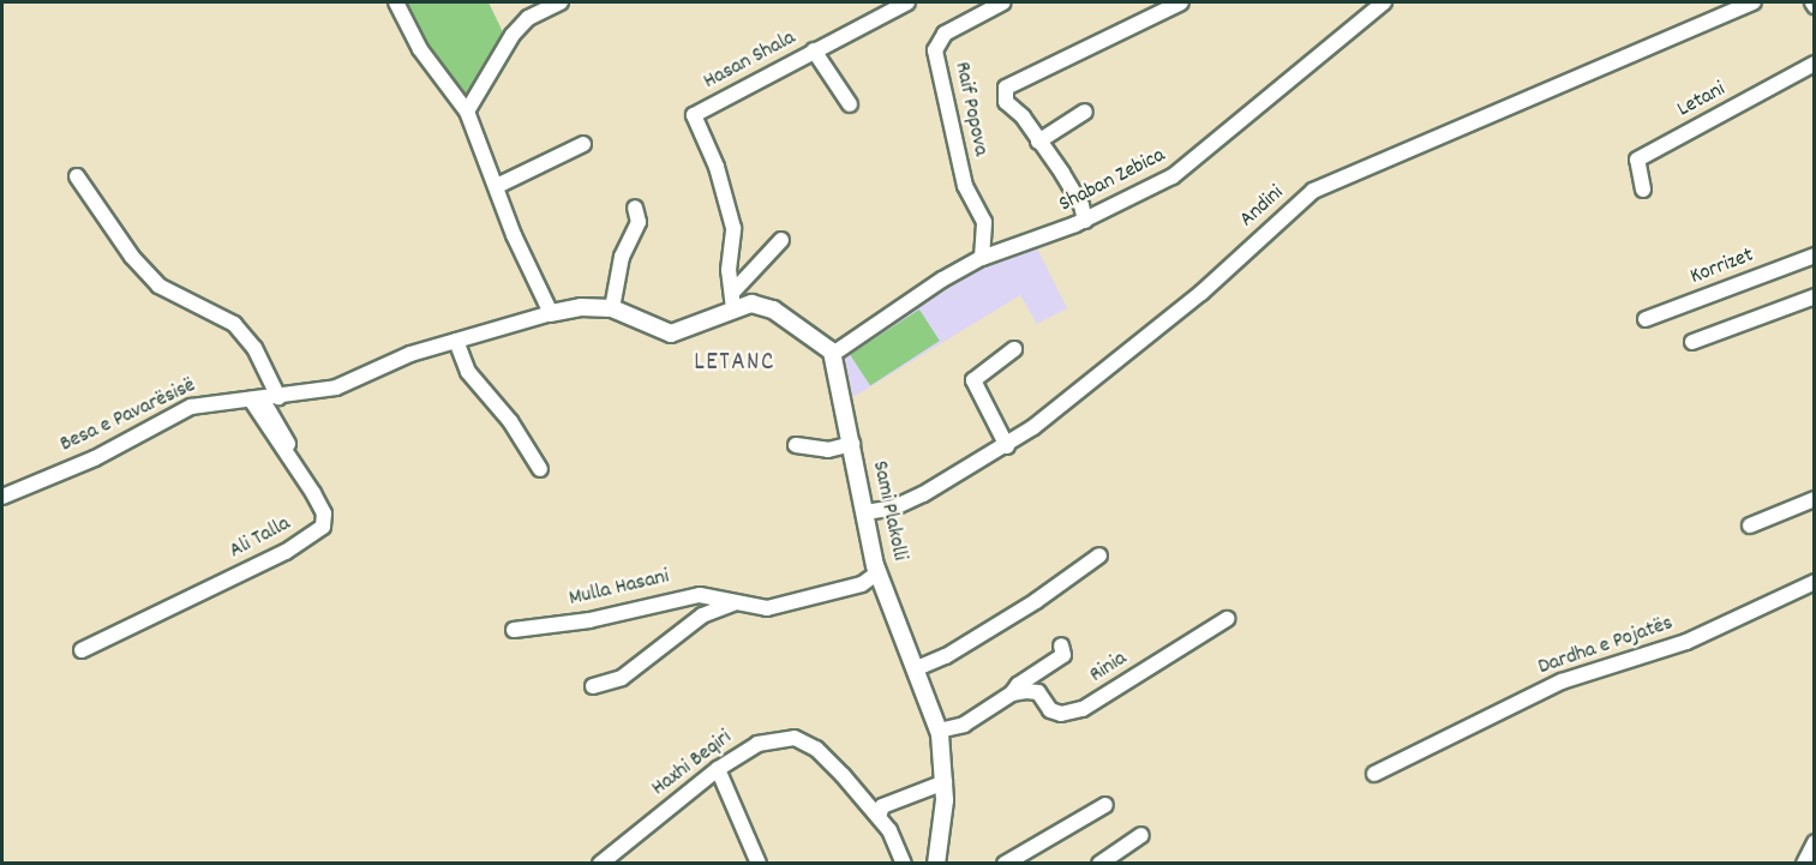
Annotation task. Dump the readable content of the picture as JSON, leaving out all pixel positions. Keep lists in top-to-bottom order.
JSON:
{
  "streets": {
    "street": [
      "Hasan Shala",
      "Letani",
      "Raif Popova",
      "Shaban Zebica",
      "Andini",
      "Korrizet",
      "Besa e Pavarësisë",
      "Sami Plakolli",
      "Ali Talla",
      "Mulla Hasani",
      "Dardha e Pojatës",
      "Rinia",
      "Haxhi Beqiri"
    ]
  },
  "crossings": [
    ["Raif Popova", "Shaban Zebica"],
    ["Shaban Zebica", "Sami Plakolli"],
    ["Andini", "Sami Plakolli"],
    ["Besa e Pavarësisë", "Ali Talla"],
    ["Sami Plakolli", "Mulla Hasani"],
    ["Sami Plakolli", "Rinia"]
  ],
  "districts": ["LETANC"]
}
